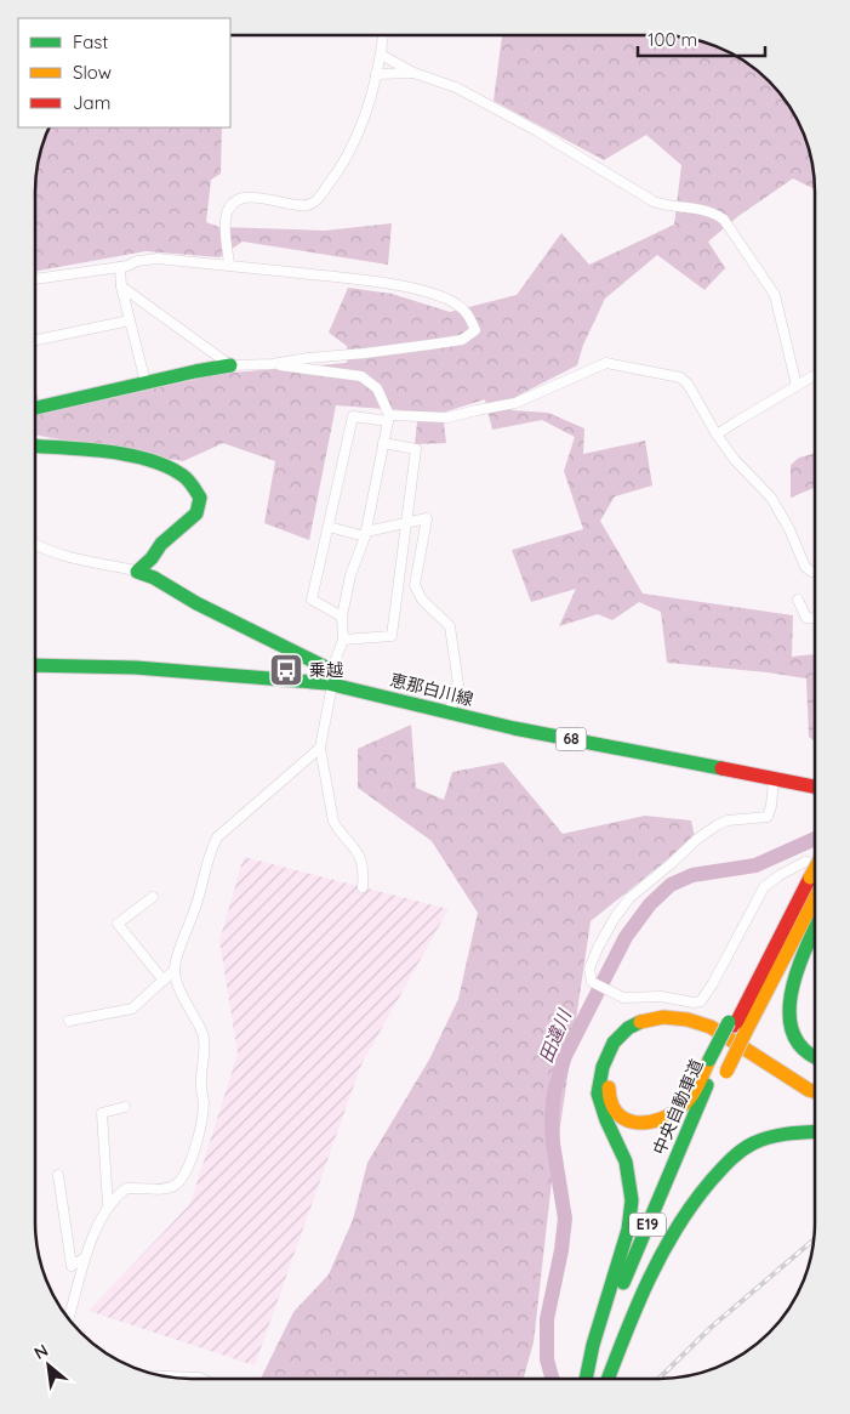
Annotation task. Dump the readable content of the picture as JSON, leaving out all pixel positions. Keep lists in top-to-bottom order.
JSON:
{
  "streets": {
    "main road": [
      "恵那白川線",
      "68",
      "中央自動車道",
      "E19"
    ]
  },
  "water": ["田違川"],
  "places": {
    "bus stop": ["乗越"]
  },
  "legend": ["Fast", "Slow", "Jam"],
  "scale_bar": "100 m",
  "north": "top left"
}
